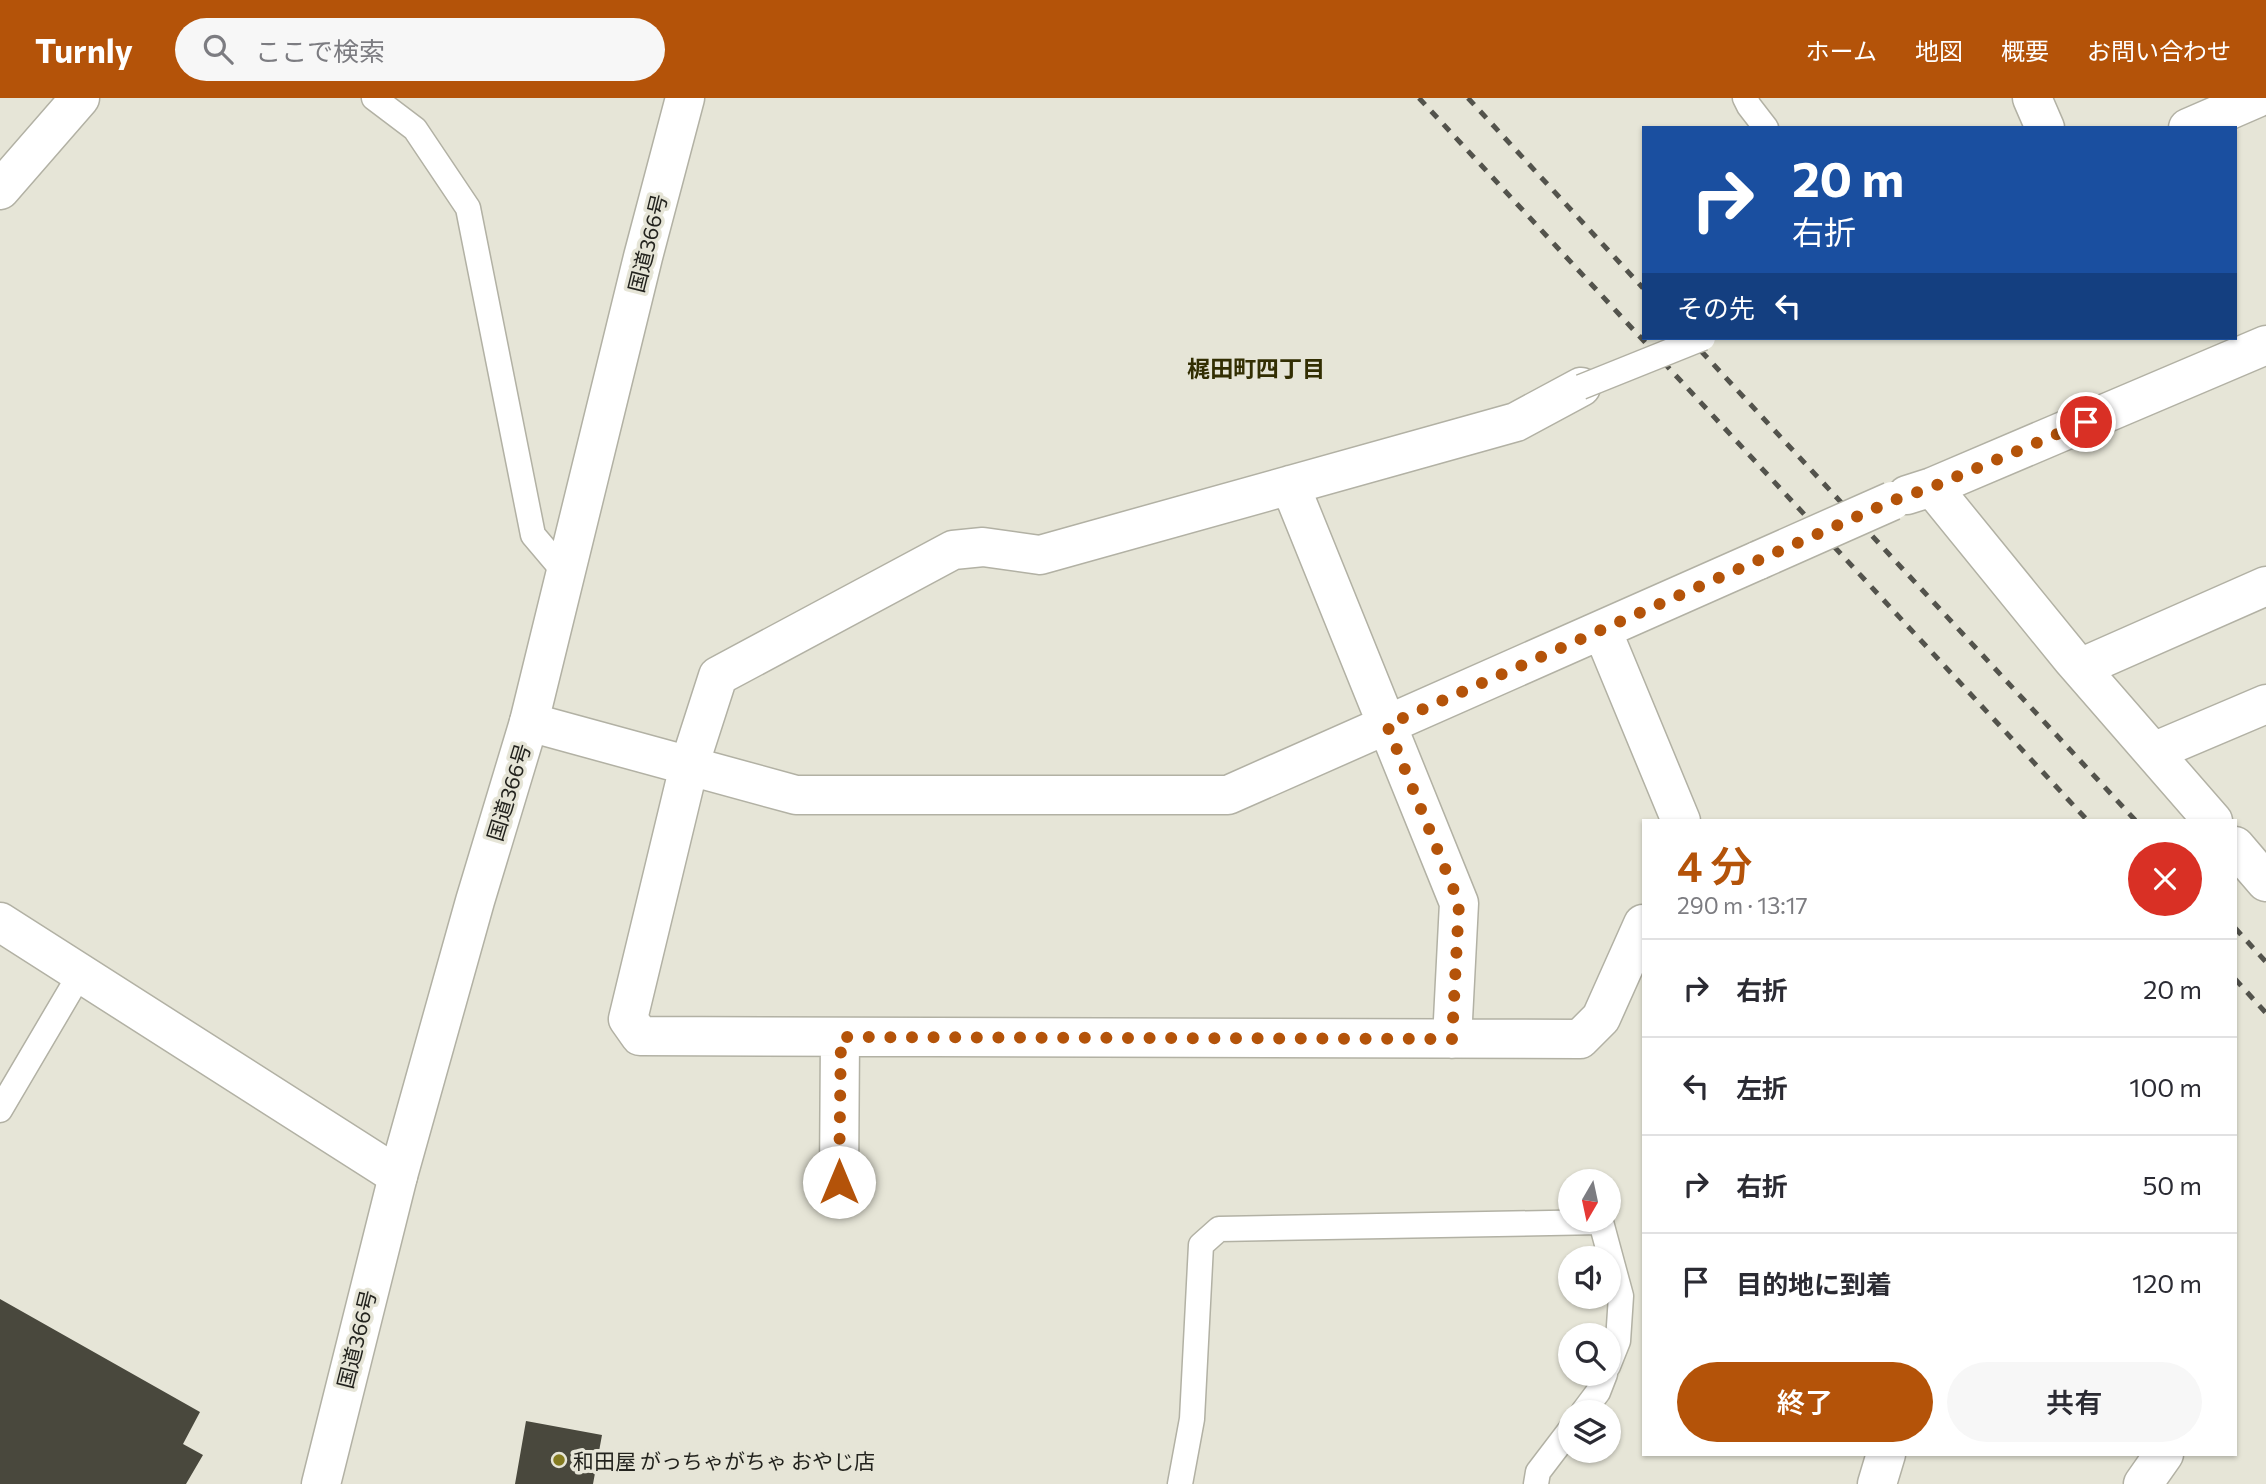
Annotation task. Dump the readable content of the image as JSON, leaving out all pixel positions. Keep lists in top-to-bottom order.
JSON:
{
  "streets": {
    "main road": ["国道366号"]
  },
  "districts": ["梶田町四丁目"],
  "places": ["和田屋 がっちゃがちゃ おやじ店"],
  "north": "bottom",
  "page": {
    "header": "Turnly",
    "search": "ここで検索",
    "nav": [
      "ホーム",
      "地図",
      "概要",
      "お問い合わせ"
    ],
    "turn": ["20 m", "右折"],
    "then": "その先",
    "heading": ["4 分", "290 m · 13:17"],
    "list": [
      {
        "name": "右折",
        "value": "20 m"
      },
      {
        "name": "左折",
        "value": "100 m"
      },
      {
        "name": "右折",
        "value": "50 m"
      },
      {
        "name": "目的地に到着",
        "value": "120 m"
      }
    ],
    "buttons": ["終了", "共有"]
  }
}
